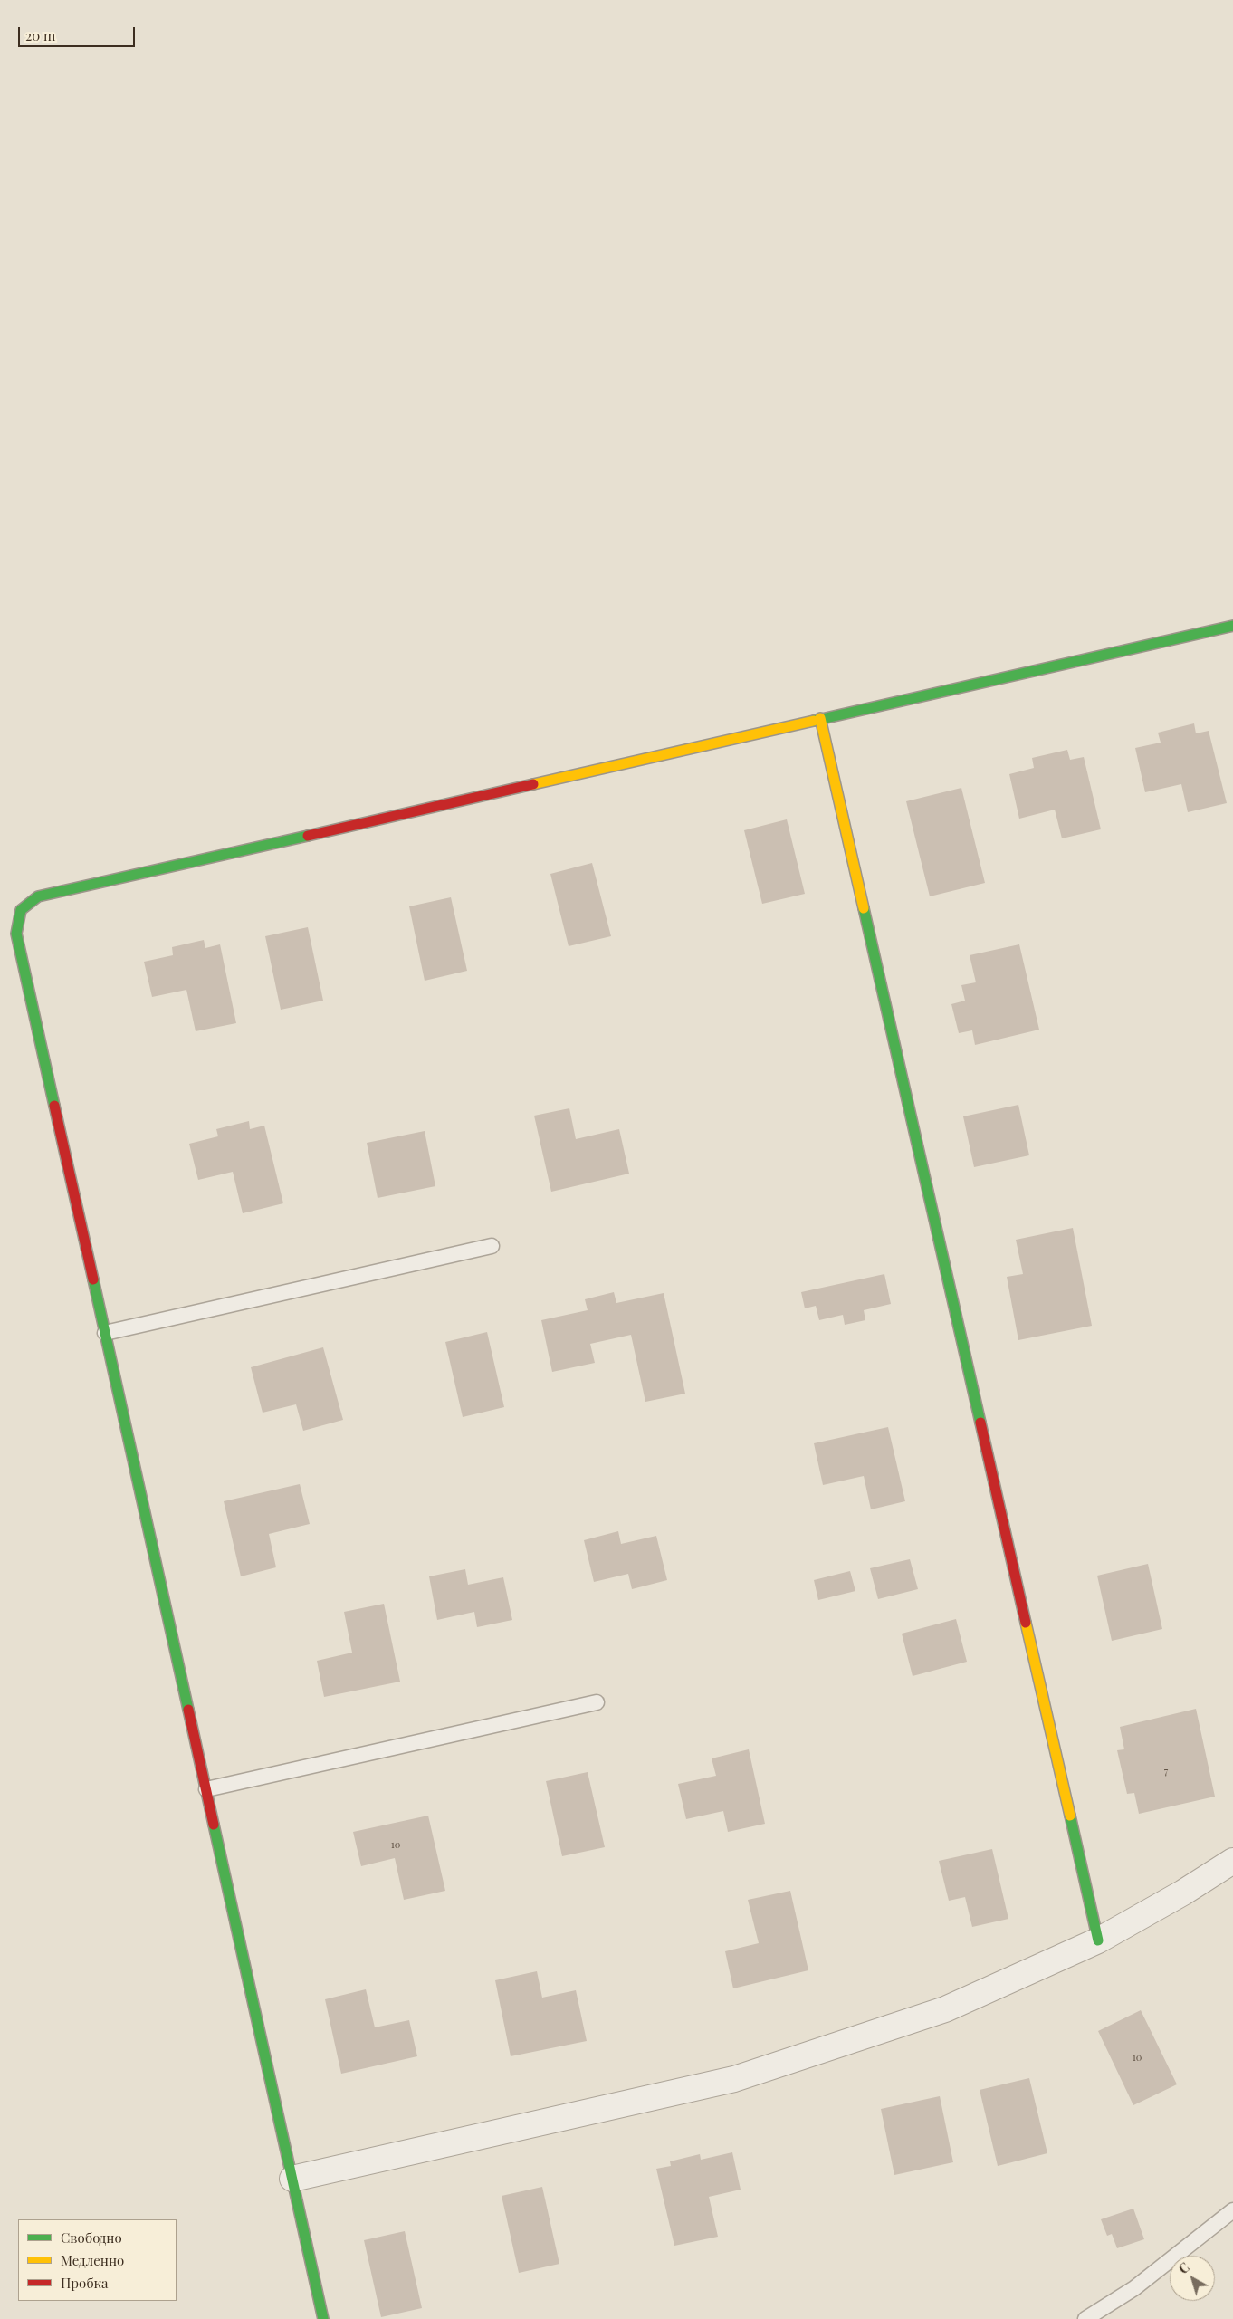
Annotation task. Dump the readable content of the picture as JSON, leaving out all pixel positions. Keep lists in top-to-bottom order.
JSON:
{
  "house_numbers": ["7", "10", "10"],
  "legend": ["Свободно", "Медленно", "Пробка"],
  "scale_bar": "20 m",
  "north": "top left"
}
